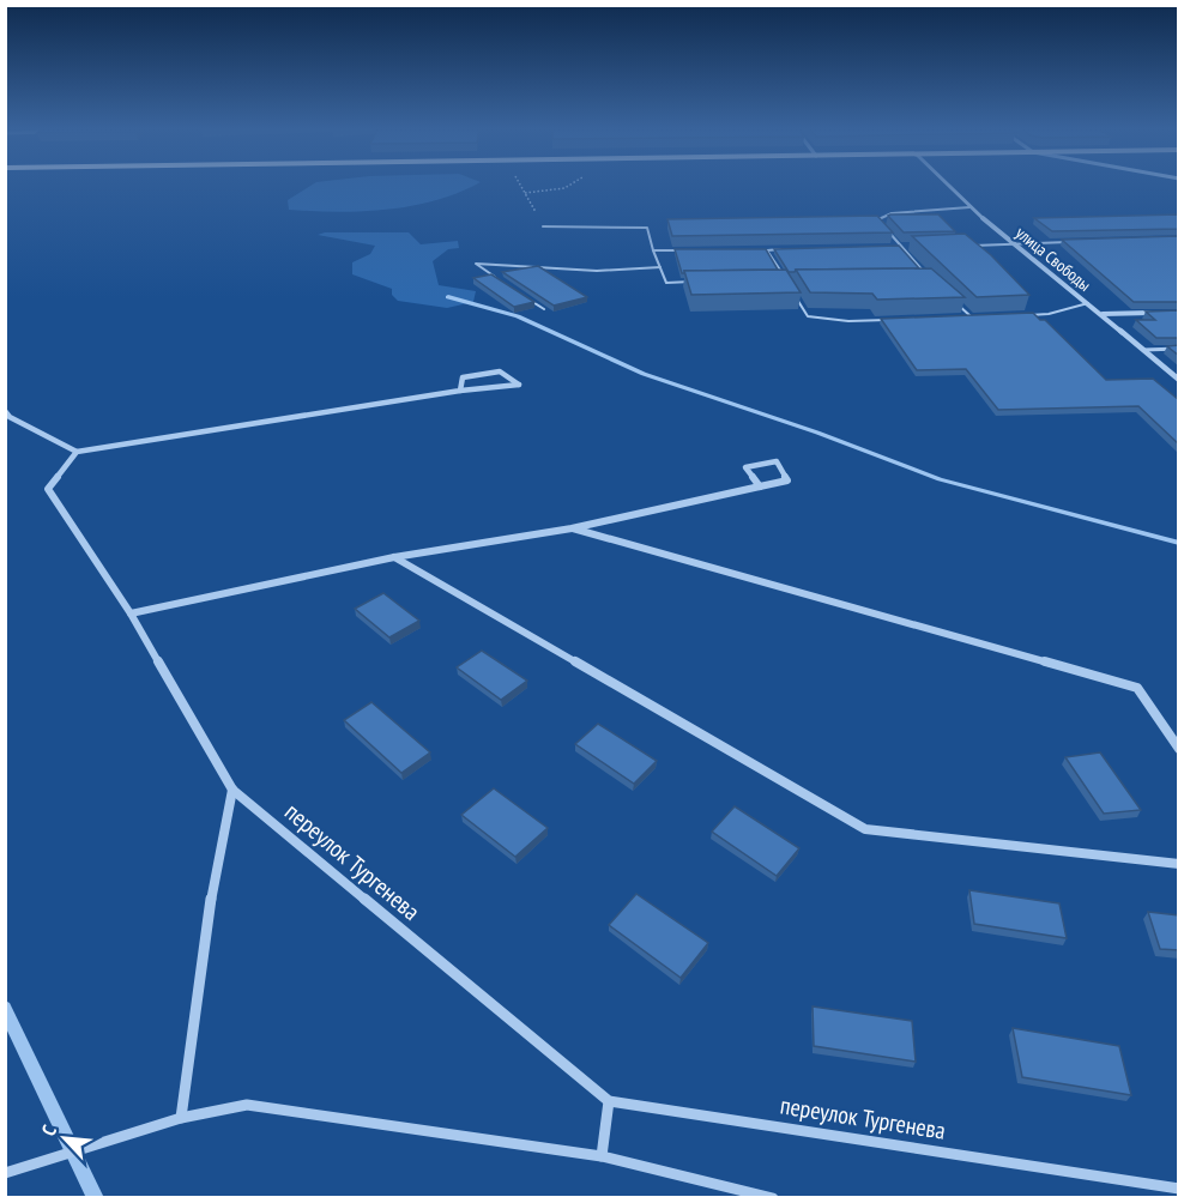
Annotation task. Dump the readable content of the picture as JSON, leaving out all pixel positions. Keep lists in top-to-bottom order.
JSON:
{
  "streets": {
    "street": ["улица Свободы", "переулок Тургенева"]
  },
  "north": "top left"
}
